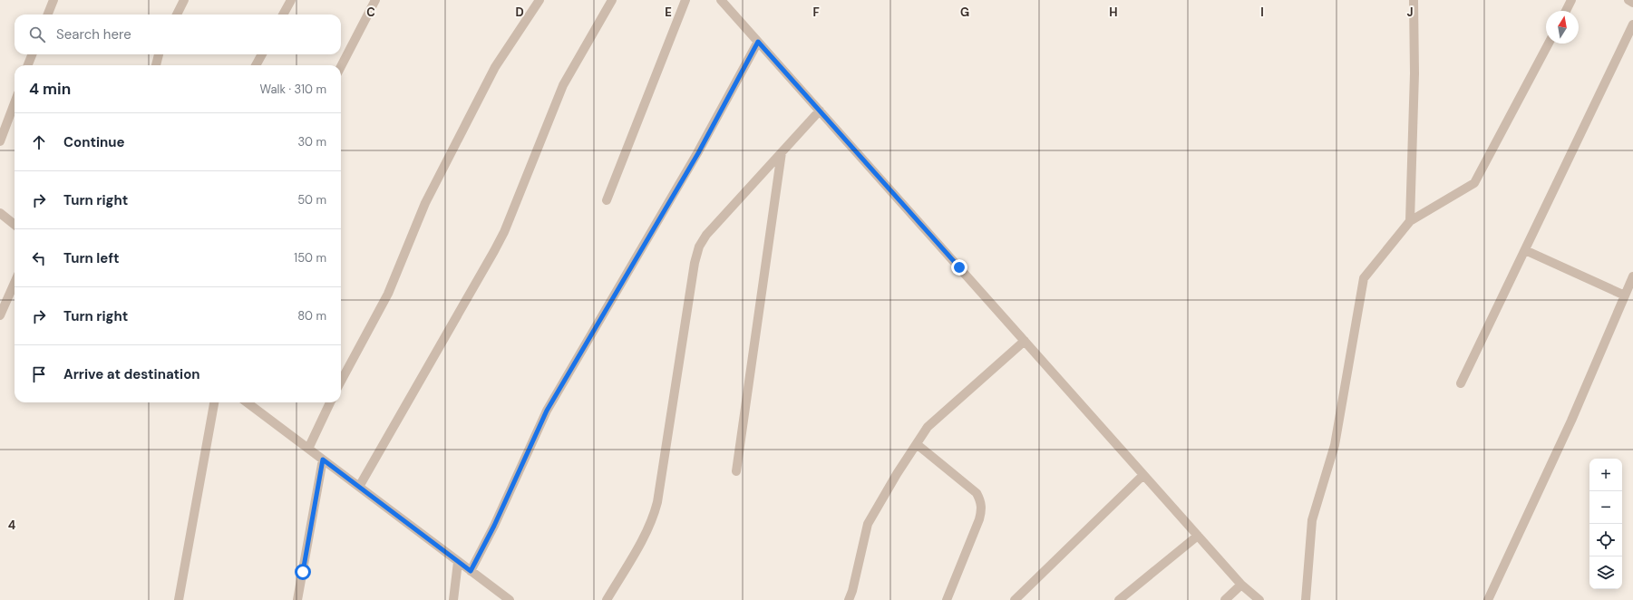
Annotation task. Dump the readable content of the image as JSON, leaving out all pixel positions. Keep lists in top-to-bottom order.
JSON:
{
  "north": "top",
  "page": {
    "search": "Search here",
    "heading": ["4 min", "Walk · 310 m"],
    "list": [
      ["Continue", "30 m"],
      ["Turn right", "50 m"],
      ["Turn left", "150 m"],
      ["Turn right", "80 m"],
      "Arrive at destination"
    ],
    "map_buttons": ["+", "−"]
  },
  "grid": {
    "columns": [
      "C",
      "D",
      "E",
      "F",
      "G",
      "H",
      "I",
      "J"
    ],
    "rows": ["4"]
  }
}
